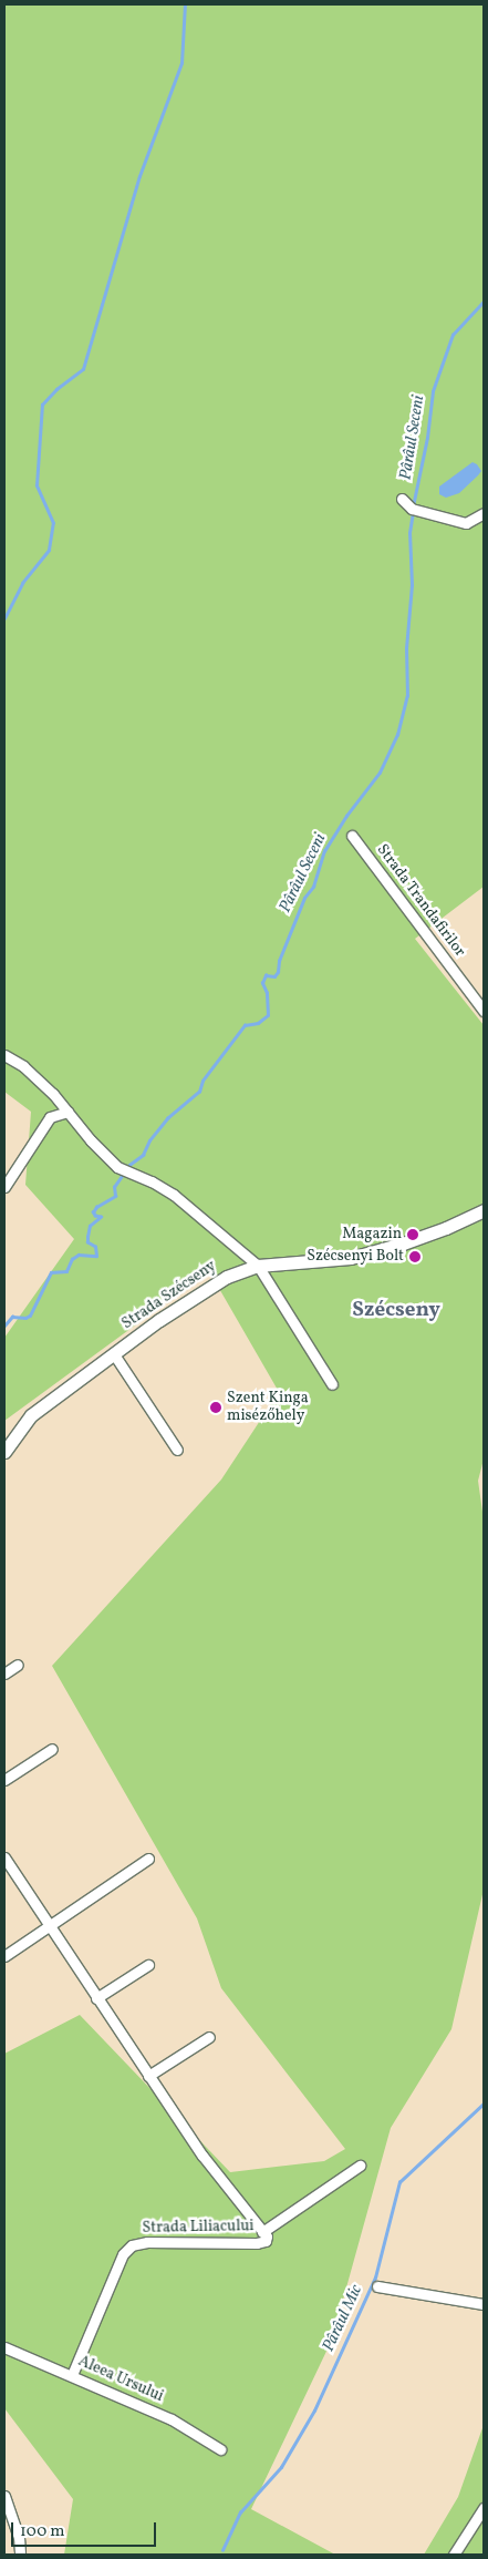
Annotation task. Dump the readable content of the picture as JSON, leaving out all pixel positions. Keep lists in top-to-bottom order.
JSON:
{
  "streets": {
    "street": [
      "Strada Trandafirilor",
      "Strada Szécseny",
      "Strada Liliacului",
      "Aleea Ursului"
    ]
  },
  "crossings": [
    ["Strada Liliacului", "Aleea Ursului"]
  ],
  "districts": ["Szécseny"],
  "water": ["Pârâul Seceni", "Pârâul Mic"],
  "places": ["Magazin", "Szécsenyi Bolt", "Szent Kinga misézőhely"],
  "scale_bar": "100 m"
}
